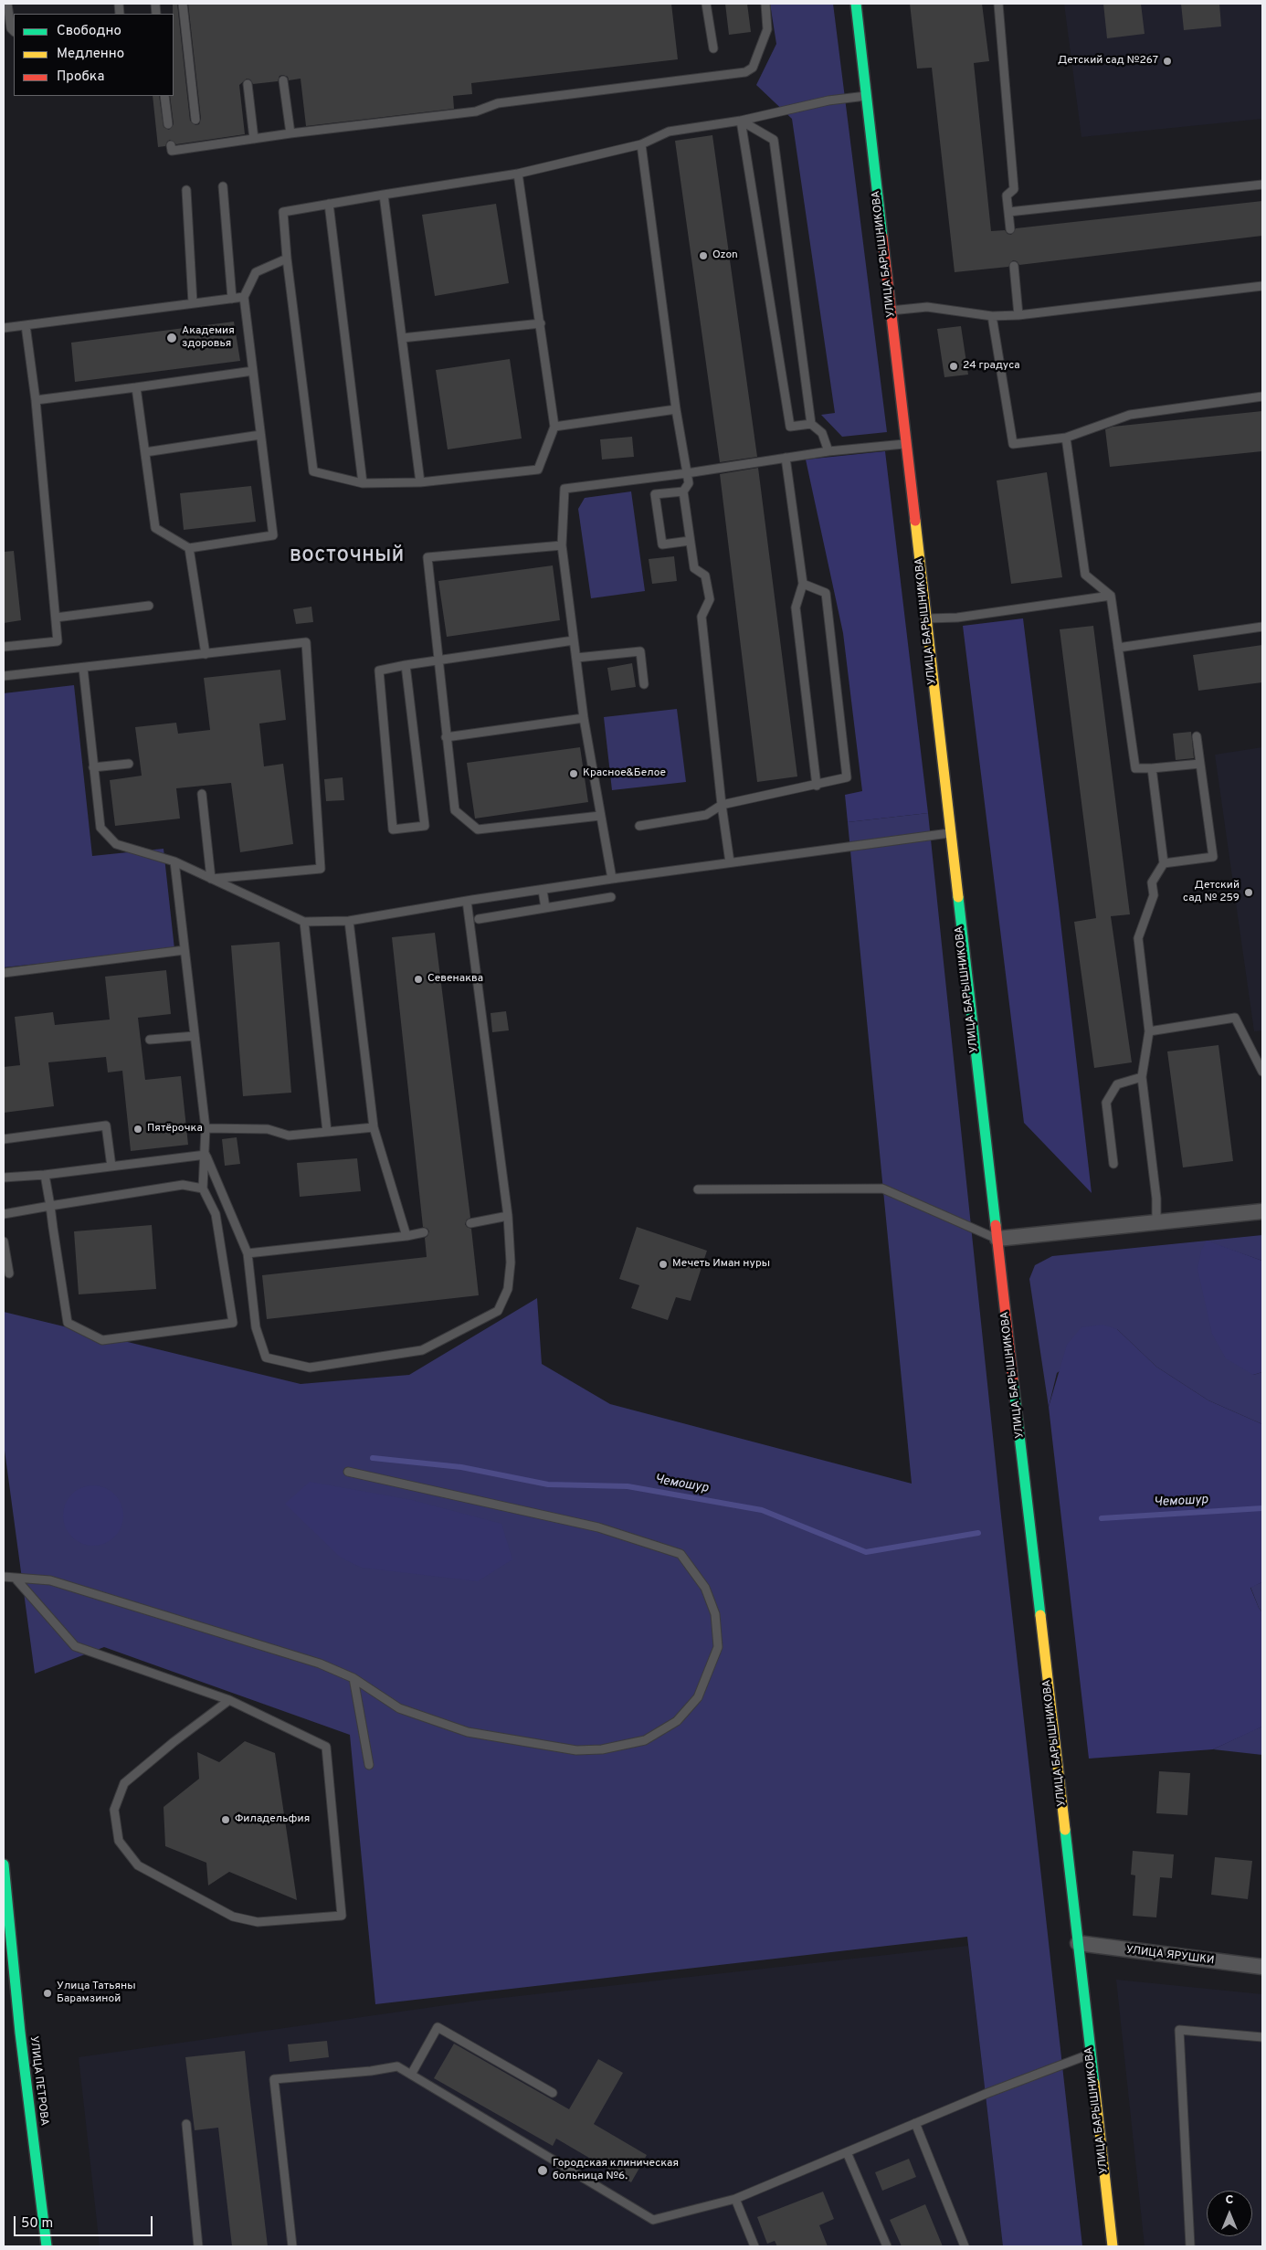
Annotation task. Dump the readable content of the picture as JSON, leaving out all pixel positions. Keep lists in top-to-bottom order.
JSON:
{
  "streets": {
    "street": ["УЛИЦА БАРЫШНИКОВА", "УЛИЦА ЯРУШКИ", "УЛИЦА ПЕТРОВА"]
  },
  "crossings": [
    ["УЛИЦА БАРЫШНИКОВА", "УЛИЦА ЯРУШКИ"]
  ],
  "districts": ["ВОСТОЧНЫЙ"],
  "water": ["Чемошур"],
  "places": [
    "Детский сад №267",
    "Ozon",
    "Академия здоровья",
    "24 градуса",
    "Красное&Белое",
    "Детский сад № 259",
    "Севенаква",
    "Пятёрочка",
    "Мечеть Иман нуры",
    "Филадельфия",
    "Улица Татьяны Барамзиной",
    "Городская клиническая больница №6."
  ],
  "legend": ["Свободно", "Медленно", "Пробка"],
  "scale_bar": "50 m",
  "north": "top"
}
